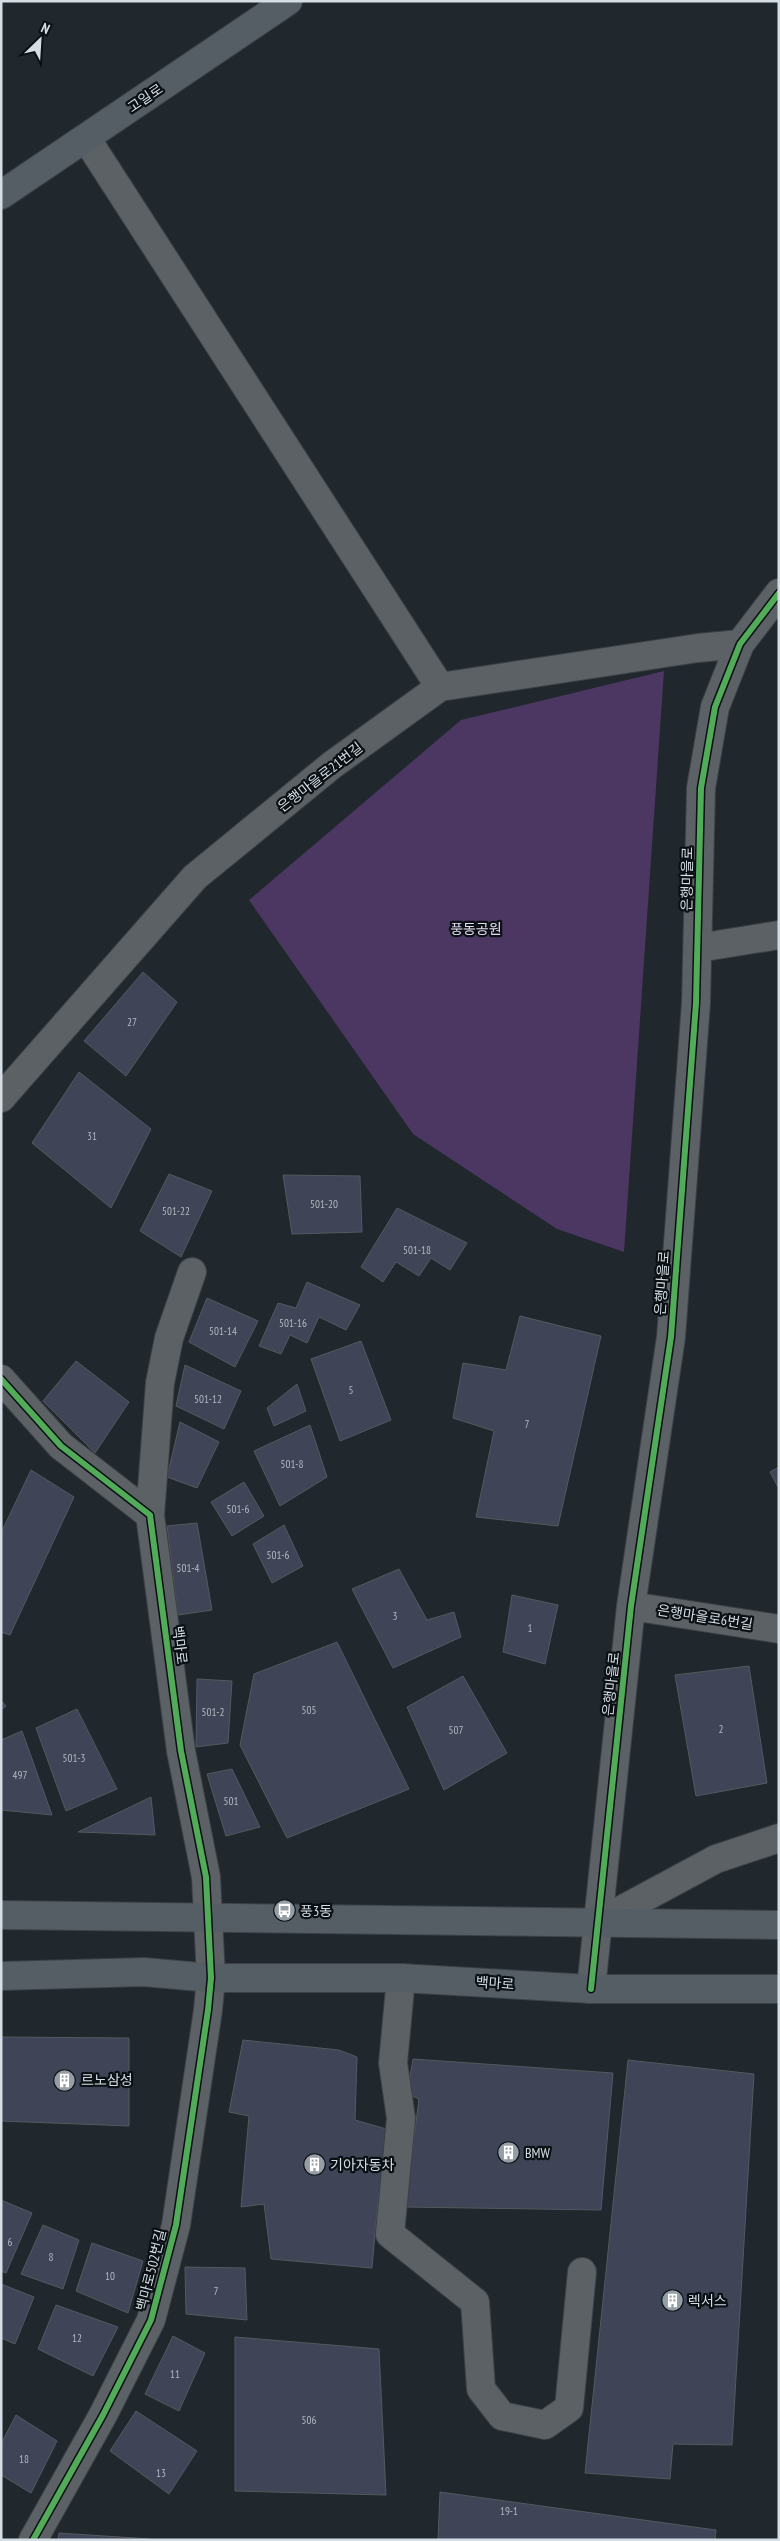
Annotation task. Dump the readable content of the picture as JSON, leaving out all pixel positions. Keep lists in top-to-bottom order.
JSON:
{
  "streets": {
    "main road": ["고일로", "백마로"],
    "street": [
      "은행마을로21번길",
      "은행마을로",
      "은행마을로6번길",
      "백마로502번길"
    ]
  },
  "crossings": [
    ["은행마을로21번길", "은행마을로"],
    ["은행마을로", "은행마을로6번길"],
    ["은행마을로", "백마로"],
    ["백마로", "백마로502번길"]
  ],
  "parks": ["풍동공원"],
  "places": {
    "bus stop": ["풍3동"],
    "building": [
      "르노삼성",
      "BMW",
      "기아자동차",
      "렉서스"
    ]
  },
  "house_numbers": [
    "27",
    "31",
    "501-20",
    "501-22",
    "501-18",
    "501-16",
    "501-14",
    "5",
    "501-12",
    "7",
    "501-8",
    "501-6",
    "501-6",
    "501-4",
    "3",
    "1",
    "505",
    "501-2",
    "2",
    "507",
    "501-3",
    "497",
    "501",
    "6",
    "8",
    "10",
    "7",
    "12",
    "11",
    "506",
    "18",
    "13",
    "19-1"
  ],
  "north": "top right"
}
